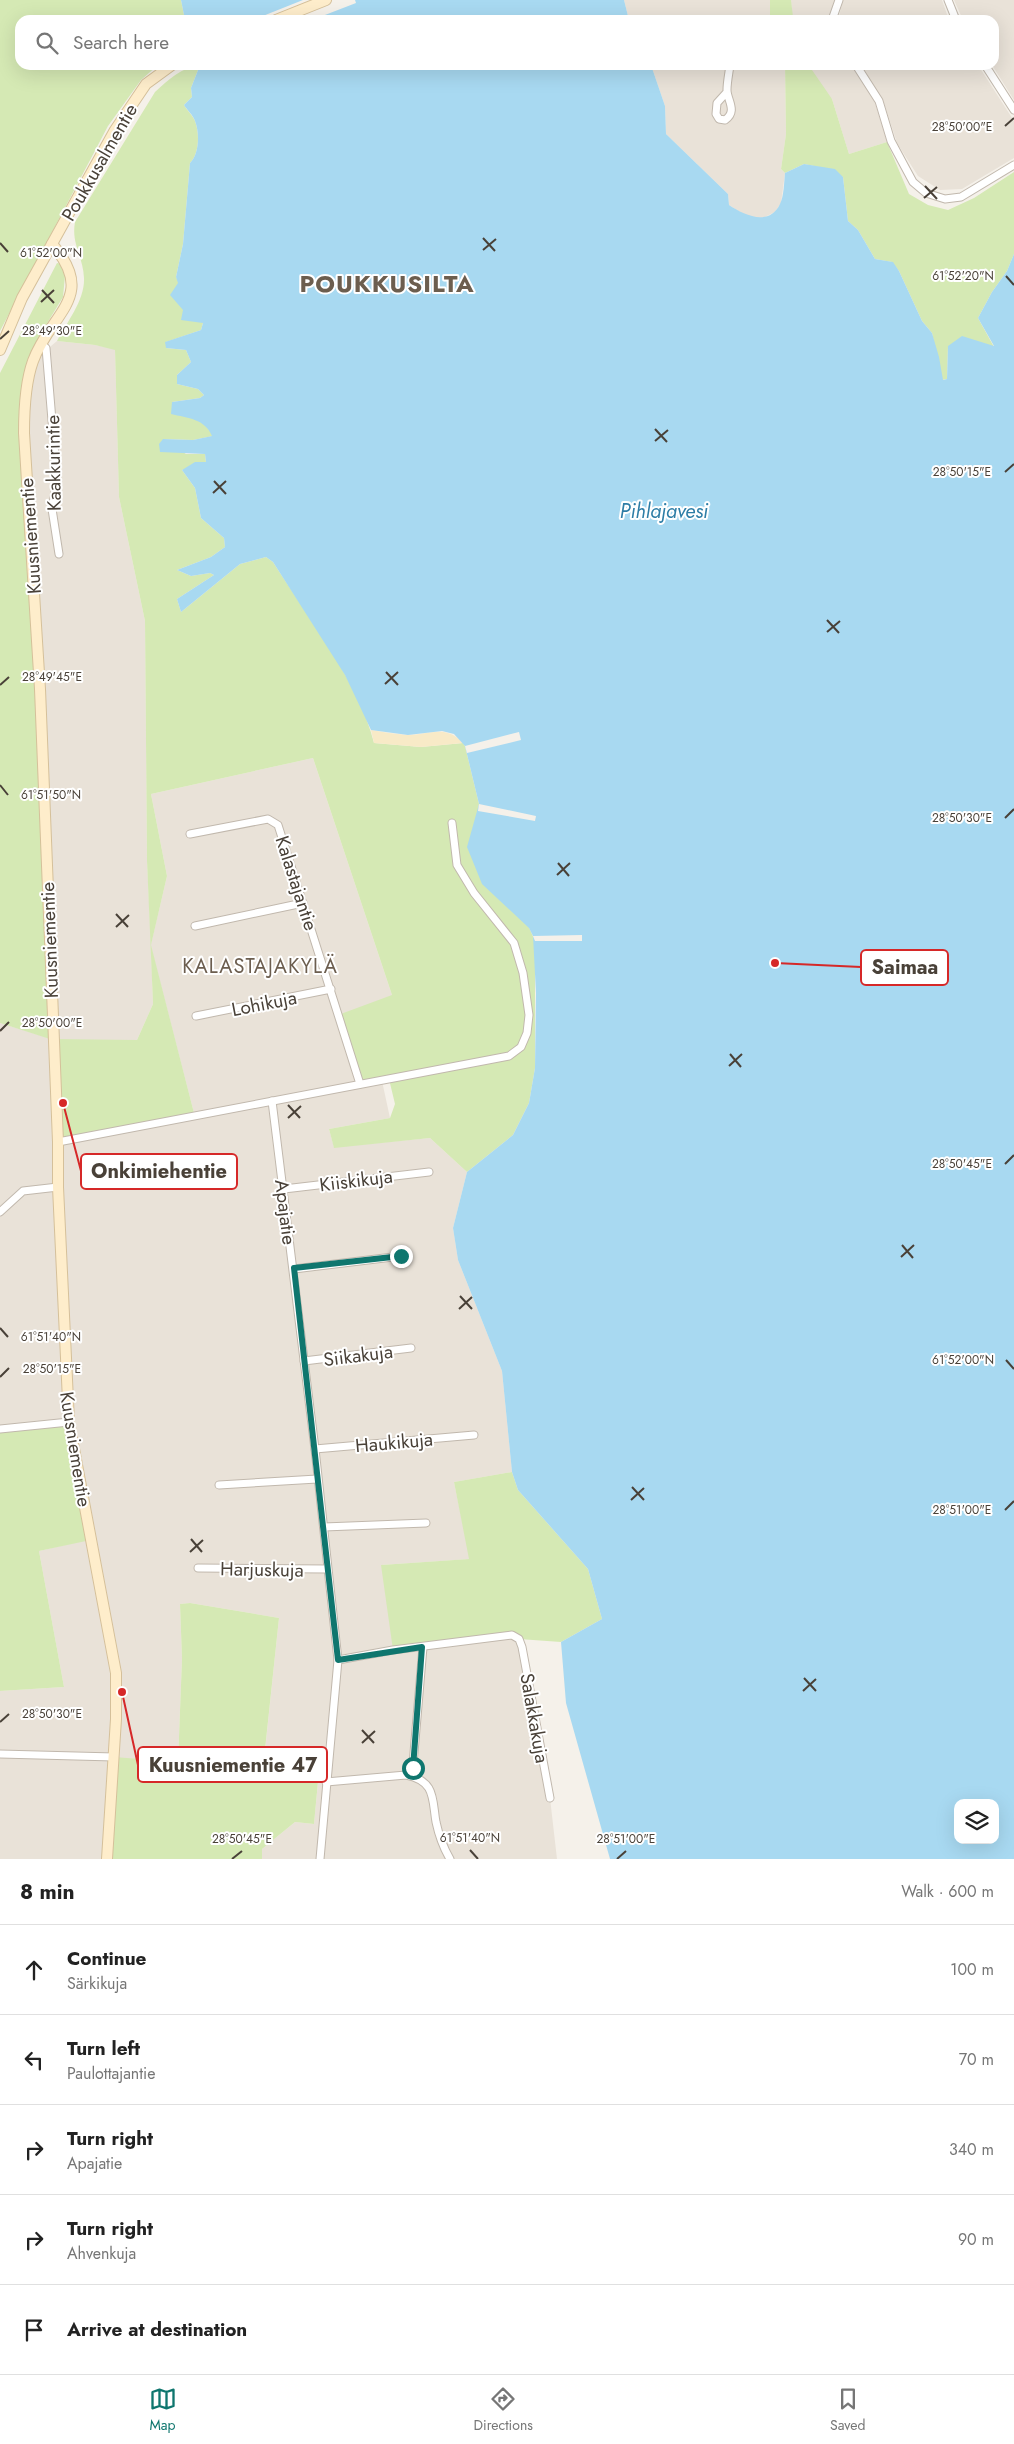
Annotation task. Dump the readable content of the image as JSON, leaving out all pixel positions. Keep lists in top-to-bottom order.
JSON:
{
  "streets": {
    "street": [
      "Poukkusalmentie",
      "Kaakkurintie",
      "Kuusniementie",
      "Kalastajantie",
      "Lohikuja",
      "Kiiskikuja",
      "Apajatie",
      "Siikakuja",
      "Haukikuja",
      "Harjuskuja",
      "Salakkakuja"
    ]
  },
  "crossings": [
    ["Poukkusalmentie", "Kuusniementie"],
    ["Kaakkurintie", "Kuusniementie"],
    ["Kalastajantie", "Lohikuja"],
    ["Kiiskikuja", "Apajatie"],
    ["Apajatie", "Siikakuja"],
    ["Apajatie", "Haukikuja"],
    ["Apajatie", "Harjuskuja"]
  ],
  "districts": ["POUKKUSILTA", "KALASTAJAKYLÄ"],
  "water": ["Pihlajavesi"],
  "places": ["Saimaa", "Onkimiehentie", "Kuusniementie 47"],
  "page": {
    "search": "Search here",
    "heading": ["8 min", "Walk · 600 m"],
    "list": [
      ["Continue", "Särkikuja", "100 m"],
      ["Turn left", "Paulottajantie", "70 m"],
      ["Turn right", "Apajatie", "340 m"],
      ["Turn right", "Ahvenkuja", "90 m"],
      "Arrive at destination"
    ],
    "nav": ["Map", "Directions", "Saved"]
  },
  "coordinates": [
    "28°50'00\"E",
    "61°52'00\"N",
    "61°52'20\"N",
    "28°49'30\"E",
    "28°50'15\"E",
    "28°49'45\"E",
    "61°51'50\"N",
    "28°50'30\"E",
    "28°50'45\"E",
    "61°51'40\"N",
    "28°51'00\"E"
  ]
}
